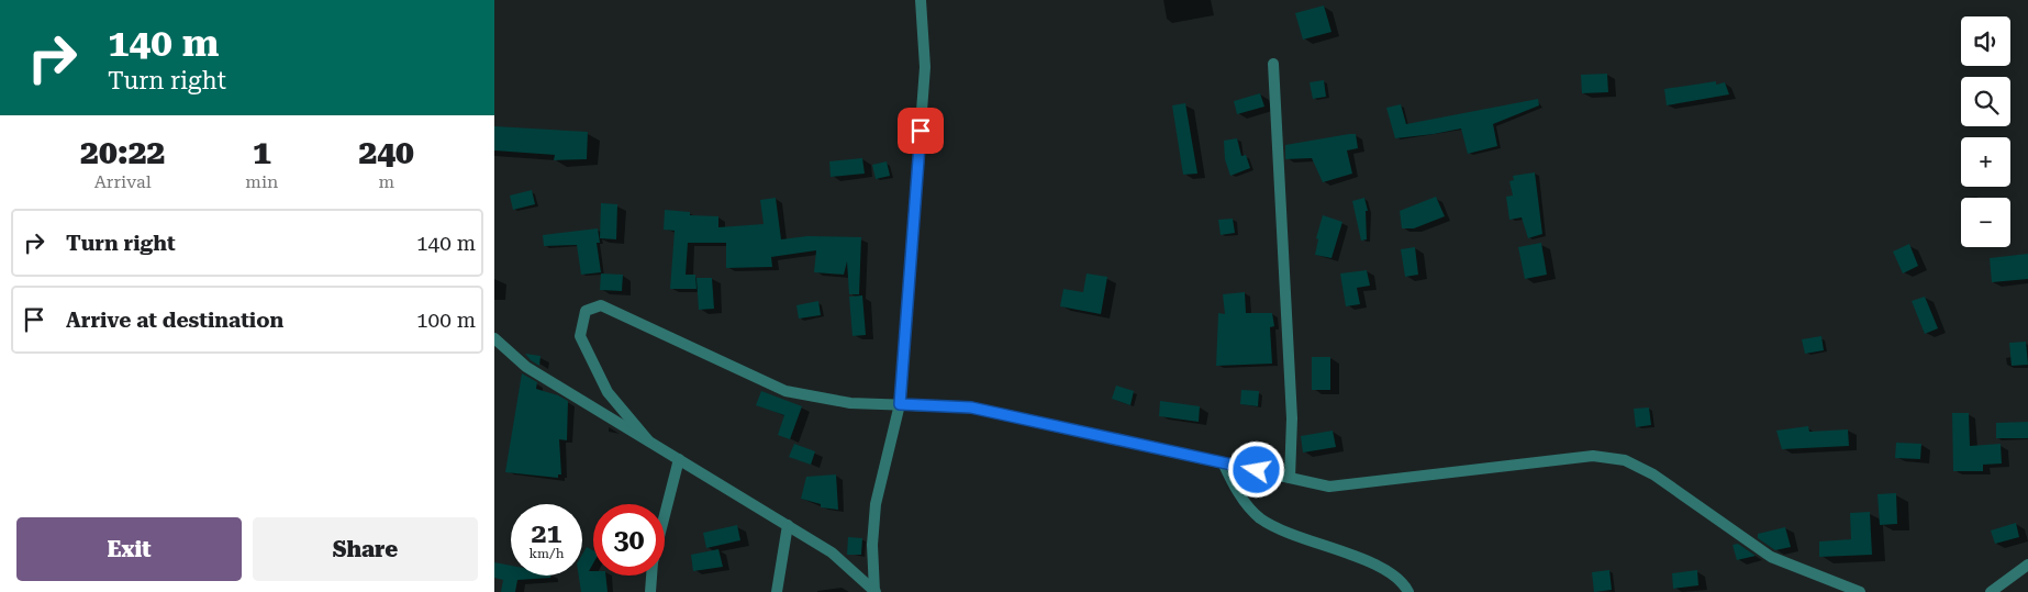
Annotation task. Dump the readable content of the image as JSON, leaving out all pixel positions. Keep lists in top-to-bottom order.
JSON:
{
  "page": {
    "turn": ["140 m", "Turn right"],
    "map_buttons": ["+", "−"],
    "eta": [
      "20:22",
      "Arrival",
      "1",
      "min",
      "240",
      "m"
    ],
    "list": [
      {
        "name": "Turn right",
        "value": "140 m"
      },
      {
        "name": "Arrive at destination",
        "value": "100 m"
      }
    ],
    "speed": "21 km/h",
    "limit": "30",
    "buttons": ["Exit", "Share"]
  }
}
